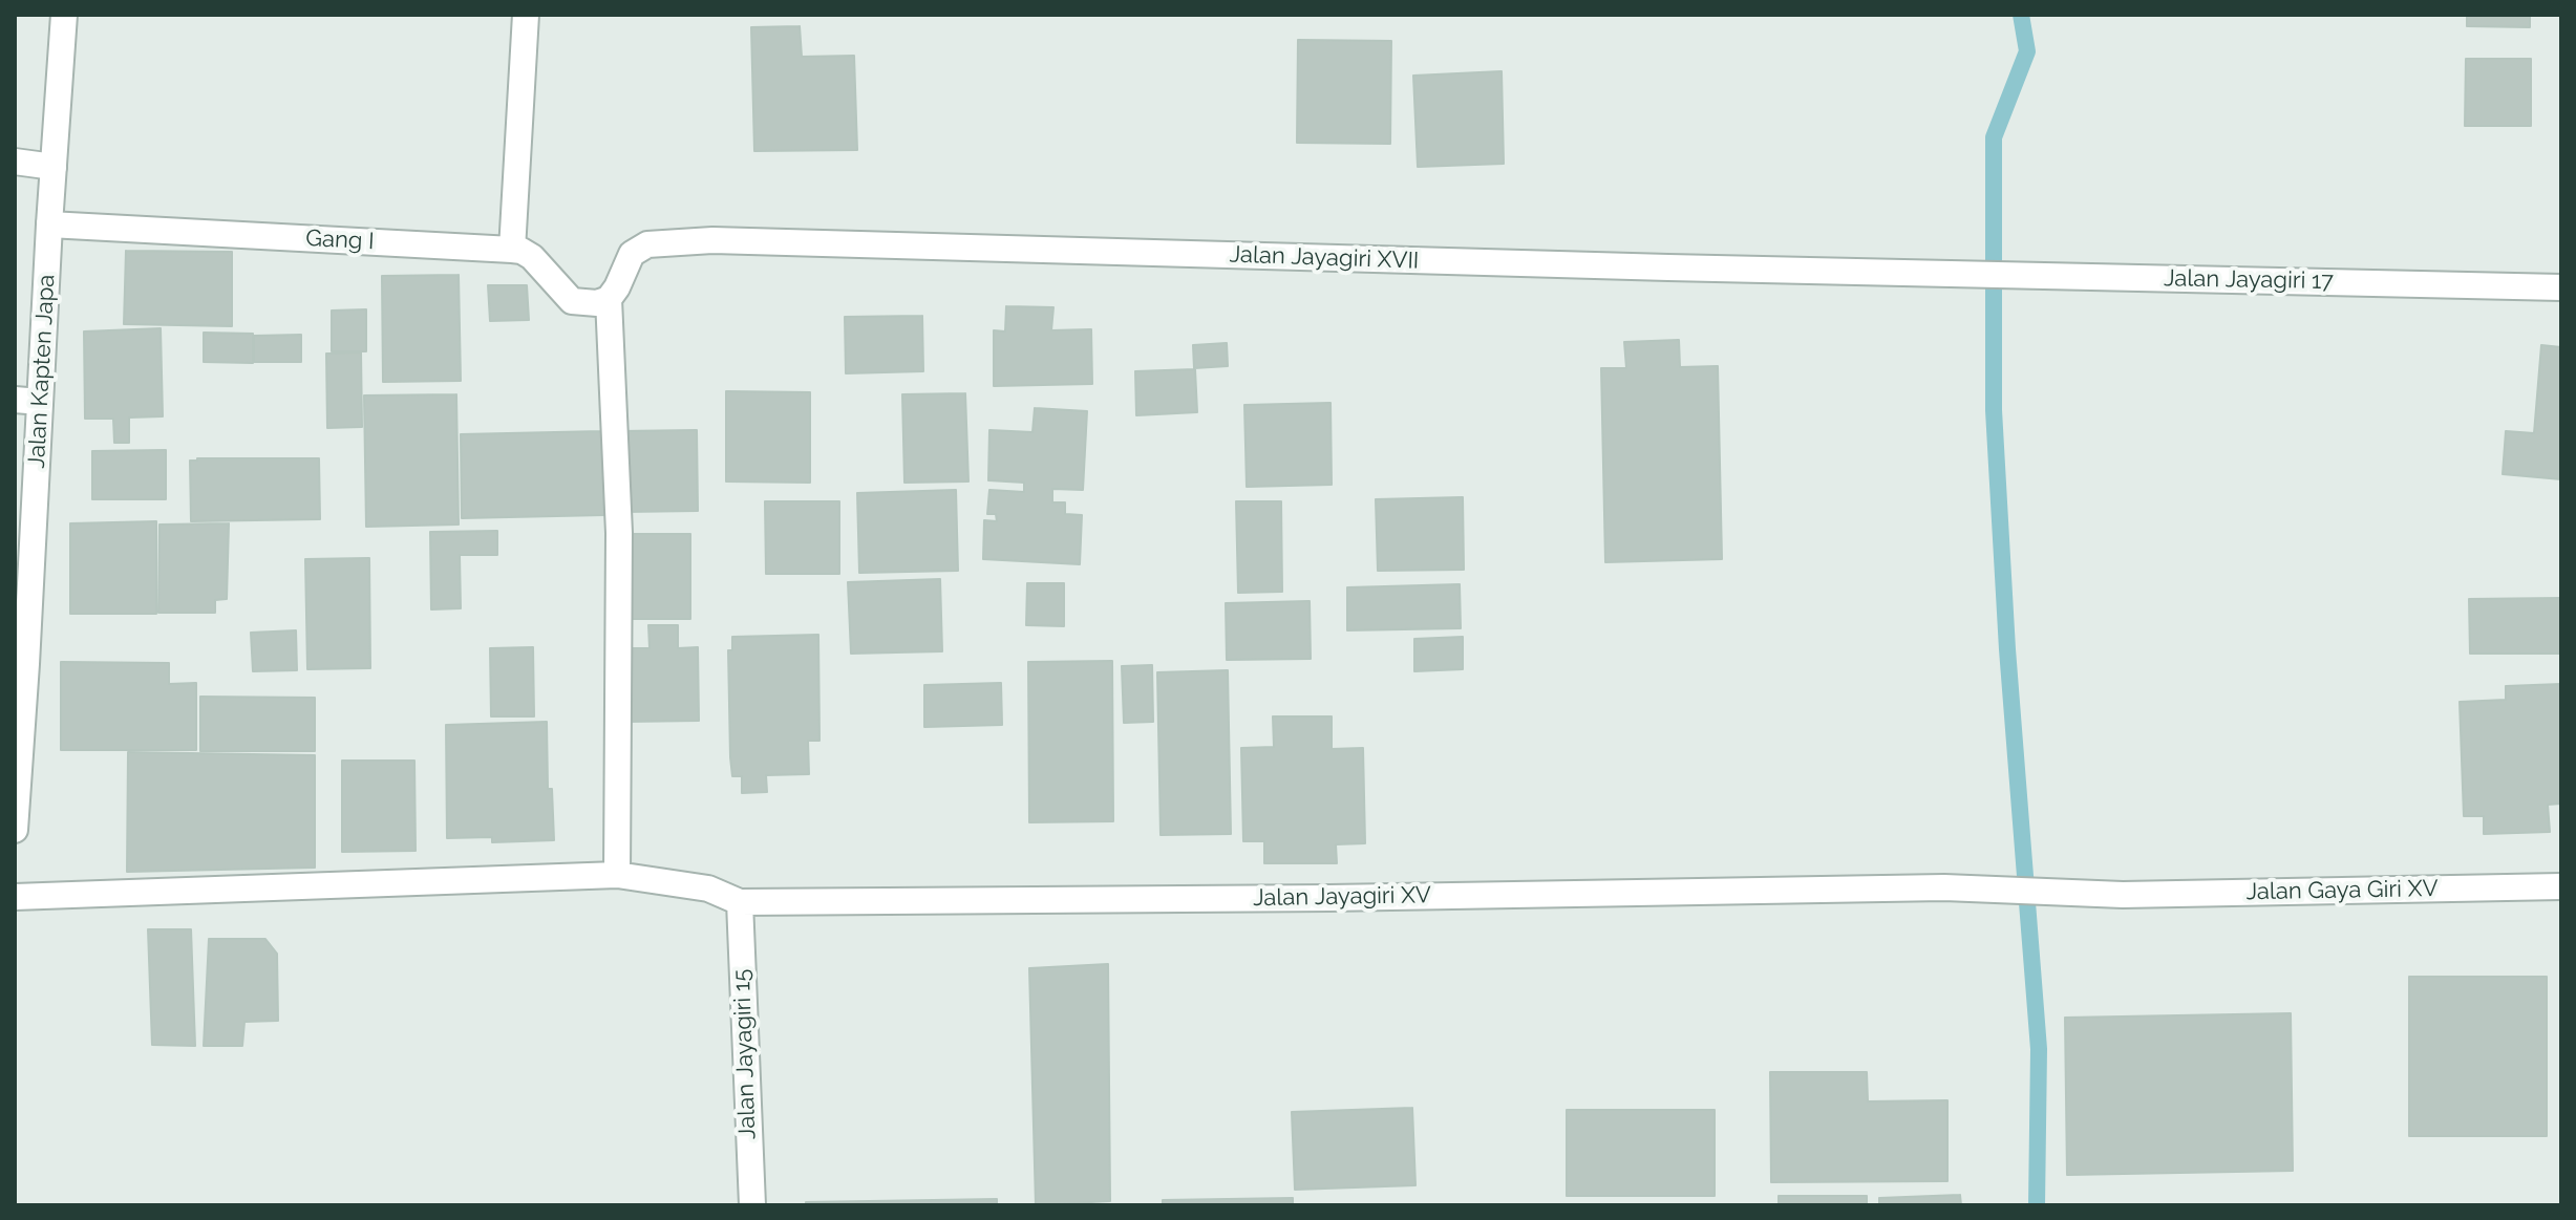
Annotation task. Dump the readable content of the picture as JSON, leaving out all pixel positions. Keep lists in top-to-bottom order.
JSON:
{
  "streets": {
    "street": [
      "Gang I",
      "Jalan Jayagiri XVII",
      "Jalan Jayagiri 17",
      "Jalan Kapten Japa",
      "Jalan Gaya Giri XV",
      "Jalan Jayagiri XV",
      "Jalan Jayagiri 15"
    ]
  },
  "crossings": [
    ["Gang I", "Jalan Kapten Japa"],
    ["Jalan Jayagiri XVII", "Jalan Jayagiri 17"],
    ["Jalan Gaya Giri XV", "Jalan Jayagiri XV"],
    ["Jalan Jayagiri XV", "Jalan Jayagiri 15"]
  ]
}
